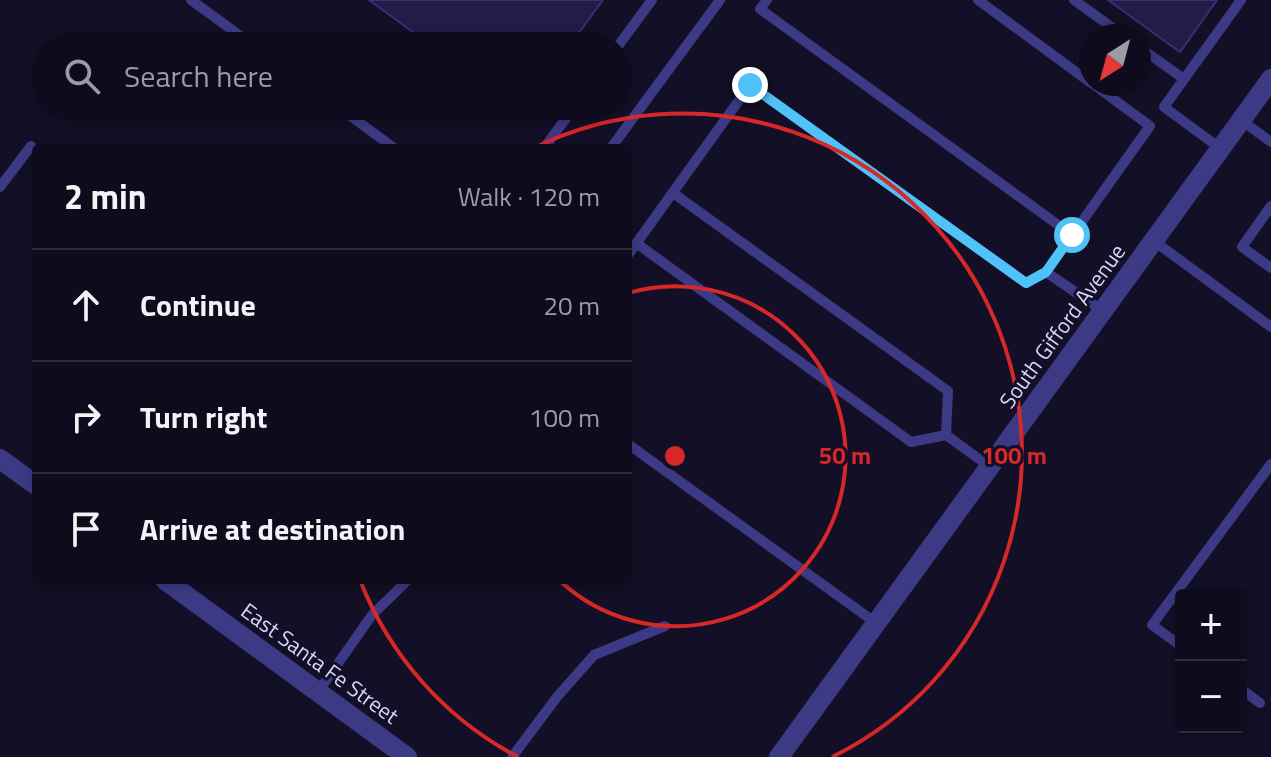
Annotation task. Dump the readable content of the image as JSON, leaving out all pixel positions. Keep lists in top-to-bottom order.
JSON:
{
  "streets": {
    "street": ["South Gifford Avenue", "East Santa Fe Street"]
  },
  "north": "bottom left",
  "page": {
    "search": "Search here",
    "heading": ["2 min", "Walk · 120 m"],
    "list": [
      ["Continue", "20 m"],
      ["Turn right", "100 m"],
      "Arrive at destination"
    ],
    "map_buttons": ["+", "−"]
  },
  "rings": ["50 m", "100 m"]
}
